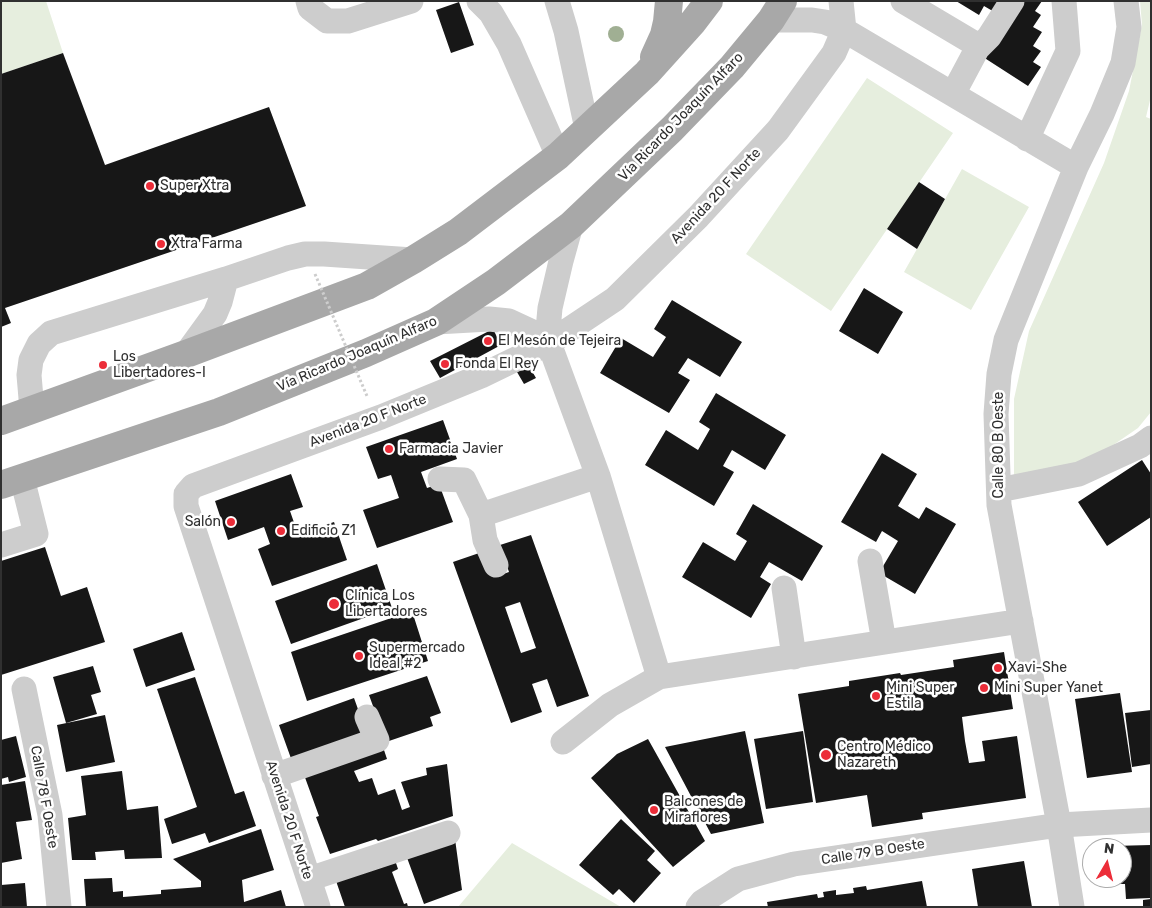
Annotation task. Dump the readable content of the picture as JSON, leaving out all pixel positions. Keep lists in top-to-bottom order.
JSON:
{
  "streets": {
    "main road": ["Vía Ricardo Joaquín Alfaro"],
    "street": [
      "Avenida 20 F Norte",
      "Calle 80 B Oeste",
      "Calle 78 F Oeste",
      "Calle 79 B Oeste"
    ]
  },
  "crossings": [
    ["Calle 80 B Oeste", "Calle 79 B Oeste"]
  ],
  "places": [
    "Super Xtra",
    "Xtra Farma",
    "El Mesón de Tejeira",
    "Fonda El Rey",
    "Los Libertadores-I",
    "Farmacia Javier",
    "Salón",
    "Edificio Z1",
    "Clínica Los Libertadores",
    "Supermercado Ideal #2",
    "Xavi-She",
    "Mini Super Yanet",
    "Mini Super Estila",
    "Centro Médico Nazareth",
    "Balcones de Miraflores"
  ],
  "north": "top"
}
